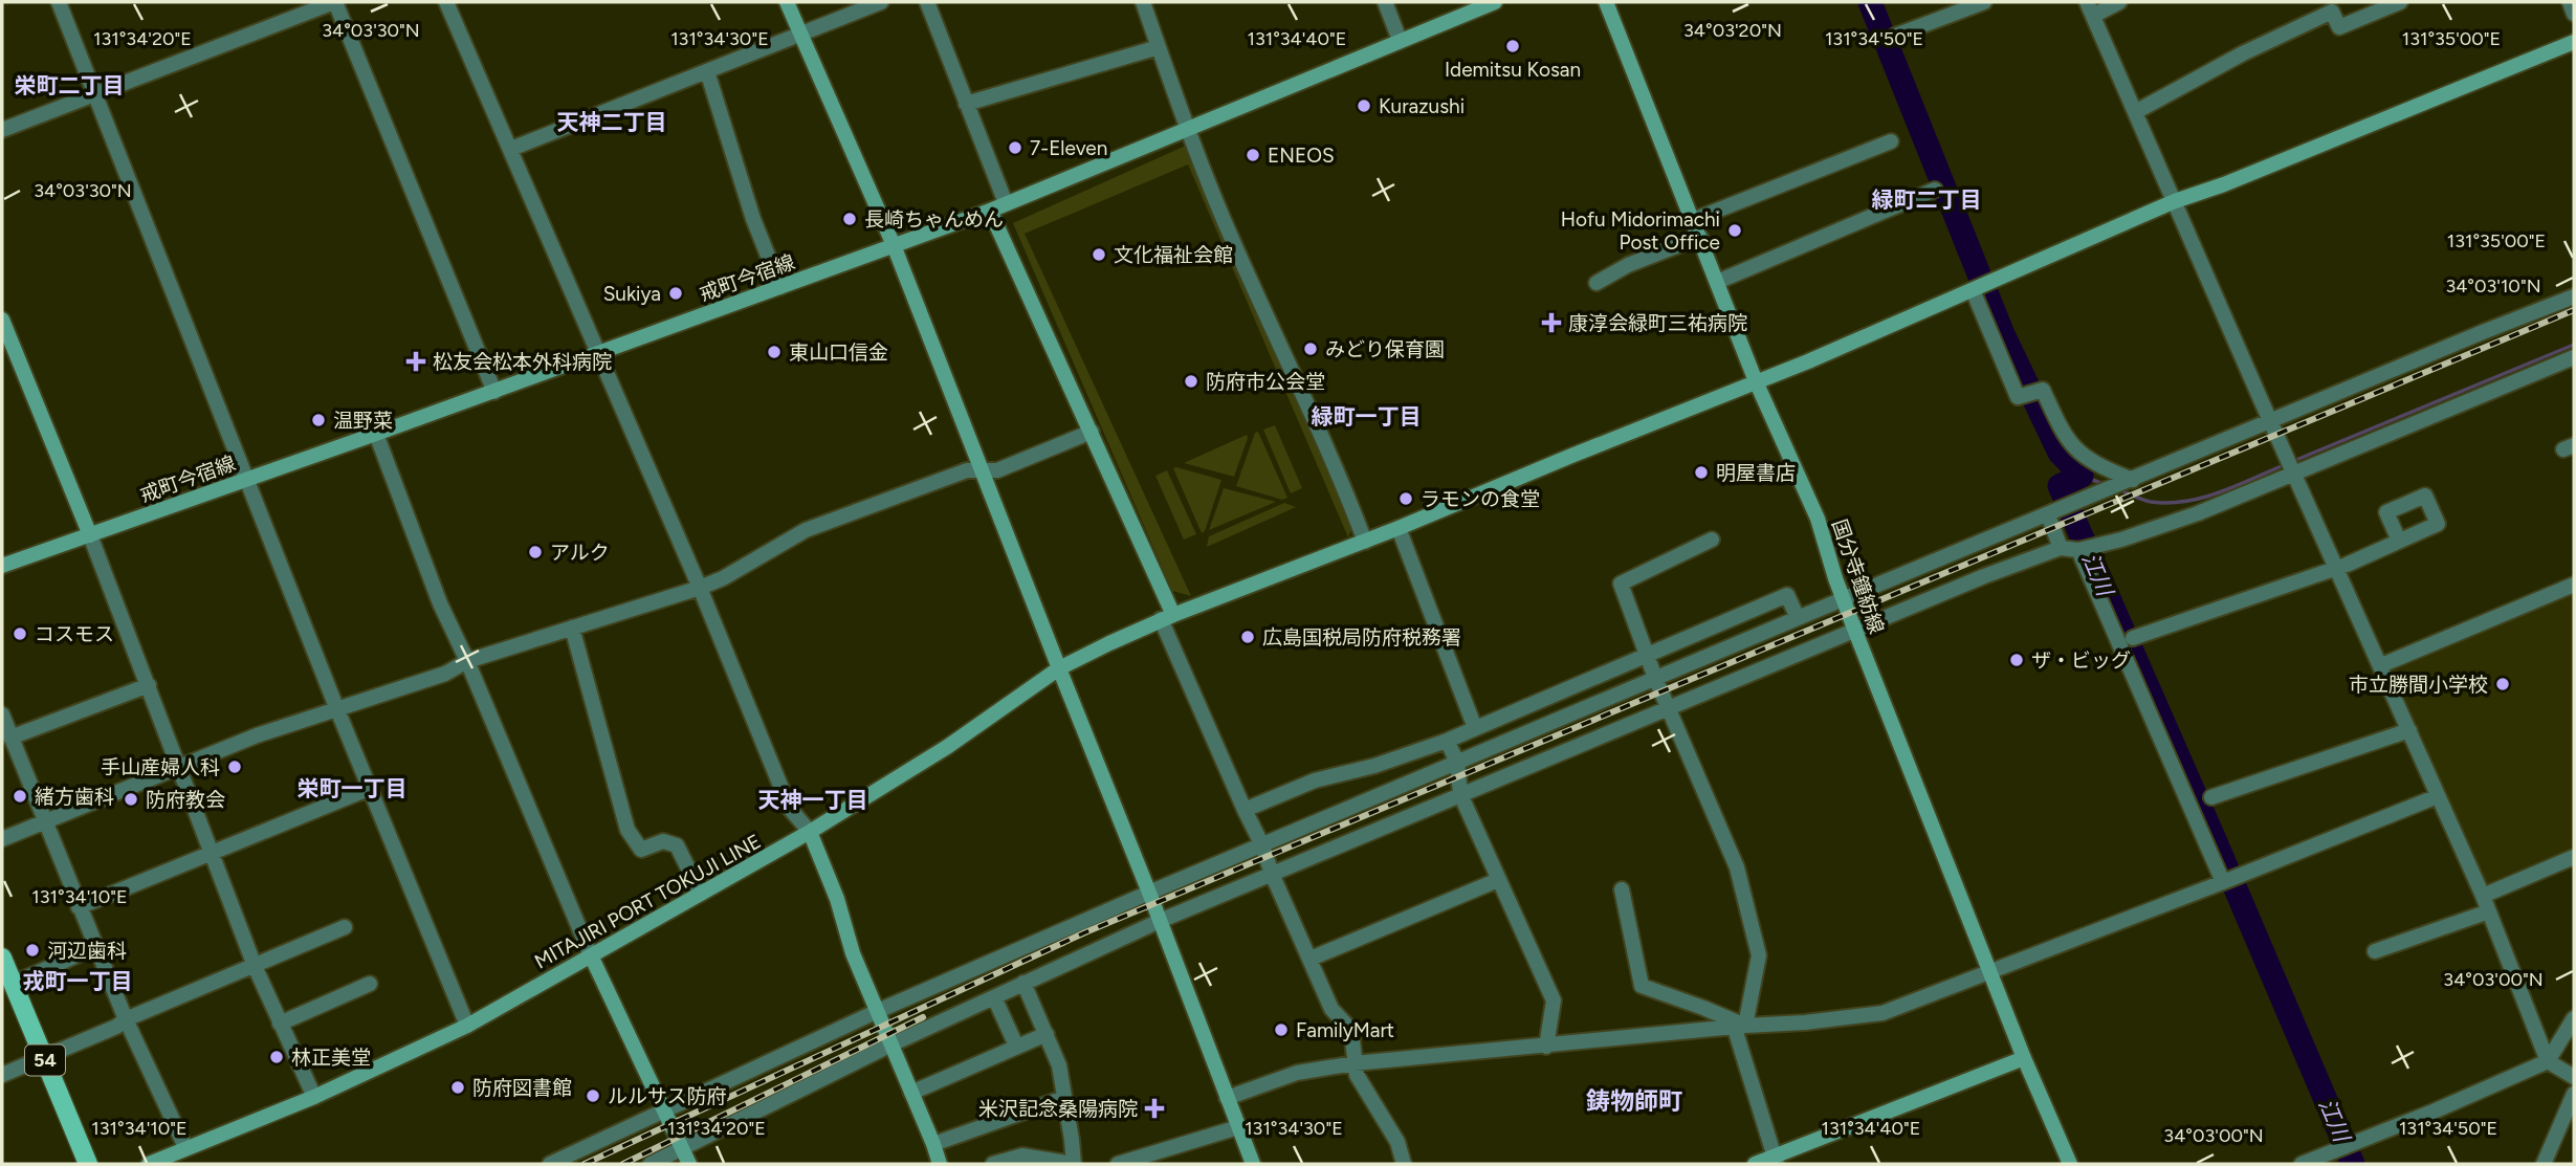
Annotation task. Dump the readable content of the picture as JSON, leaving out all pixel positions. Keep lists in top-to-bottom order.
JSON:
{
  "streets": {
    "main road": ["54"],
    "street": ["戒町今宿線", "国分寺鐘紡線", "MITAJIRI PORT TOKUJI LINE"]
  },
  "crossings": [
    ["国分寺鐘紡線", "MITAJIRI PORT TOKUJI LINE"]
  ],
  "districts": [
    "栄町二丁目",
    "天神二丁目",
    "緑町二丁目",
    "緑町一丁目",
    "栄町一丁目",
    "天神一丁目",
    "戎町一丁目",
    "鋳物師町"
  ],
  "water": ["江川"],
  "places": {
    "other": [
      "Idemitsu Kosan",
      "Kurazushi",
      "7-Eleven",
      "ENEOS",
      "長崎ちゃんめん",
      "Hofu Midorimachi Post Office",
      "文化福祉会館",
      "Sukiya",
      "みどり保育園",
      "東山口信金",
      "防府市公会堂",
      "温野菜",
      "明屋書店",
      "ラモンの食堂",
      "アルク",
      "コスモス",
      "広島国税局防府税務署",
      "ザ・ビッグ",
      "市立勝間小学校",
      "手山産婦人科",
      "緒方歯科",
      "防府教会",
      "河辺歯科",
      "FamilyMart",
      "林正美堂",
      "防府図書館",
      "ルルサス防府"
    ],
    "health": ["康淳会緑町三祐病院", "松友会松本外科病院", "米沢記念桑陽病院"]
  },
  "coordinates": [
    "34°03'30\"N",
    "34°03'20\"N",
    "131°34'20\"E",
    "131°34'30\"E",
    "131°34'40\"E",
    "131°34'50\"E",
    "131°35'00\"E",
    "34°03'10\"N",
    "131°34'10\"E",
    "34°03'00\"N"
  ]
}
